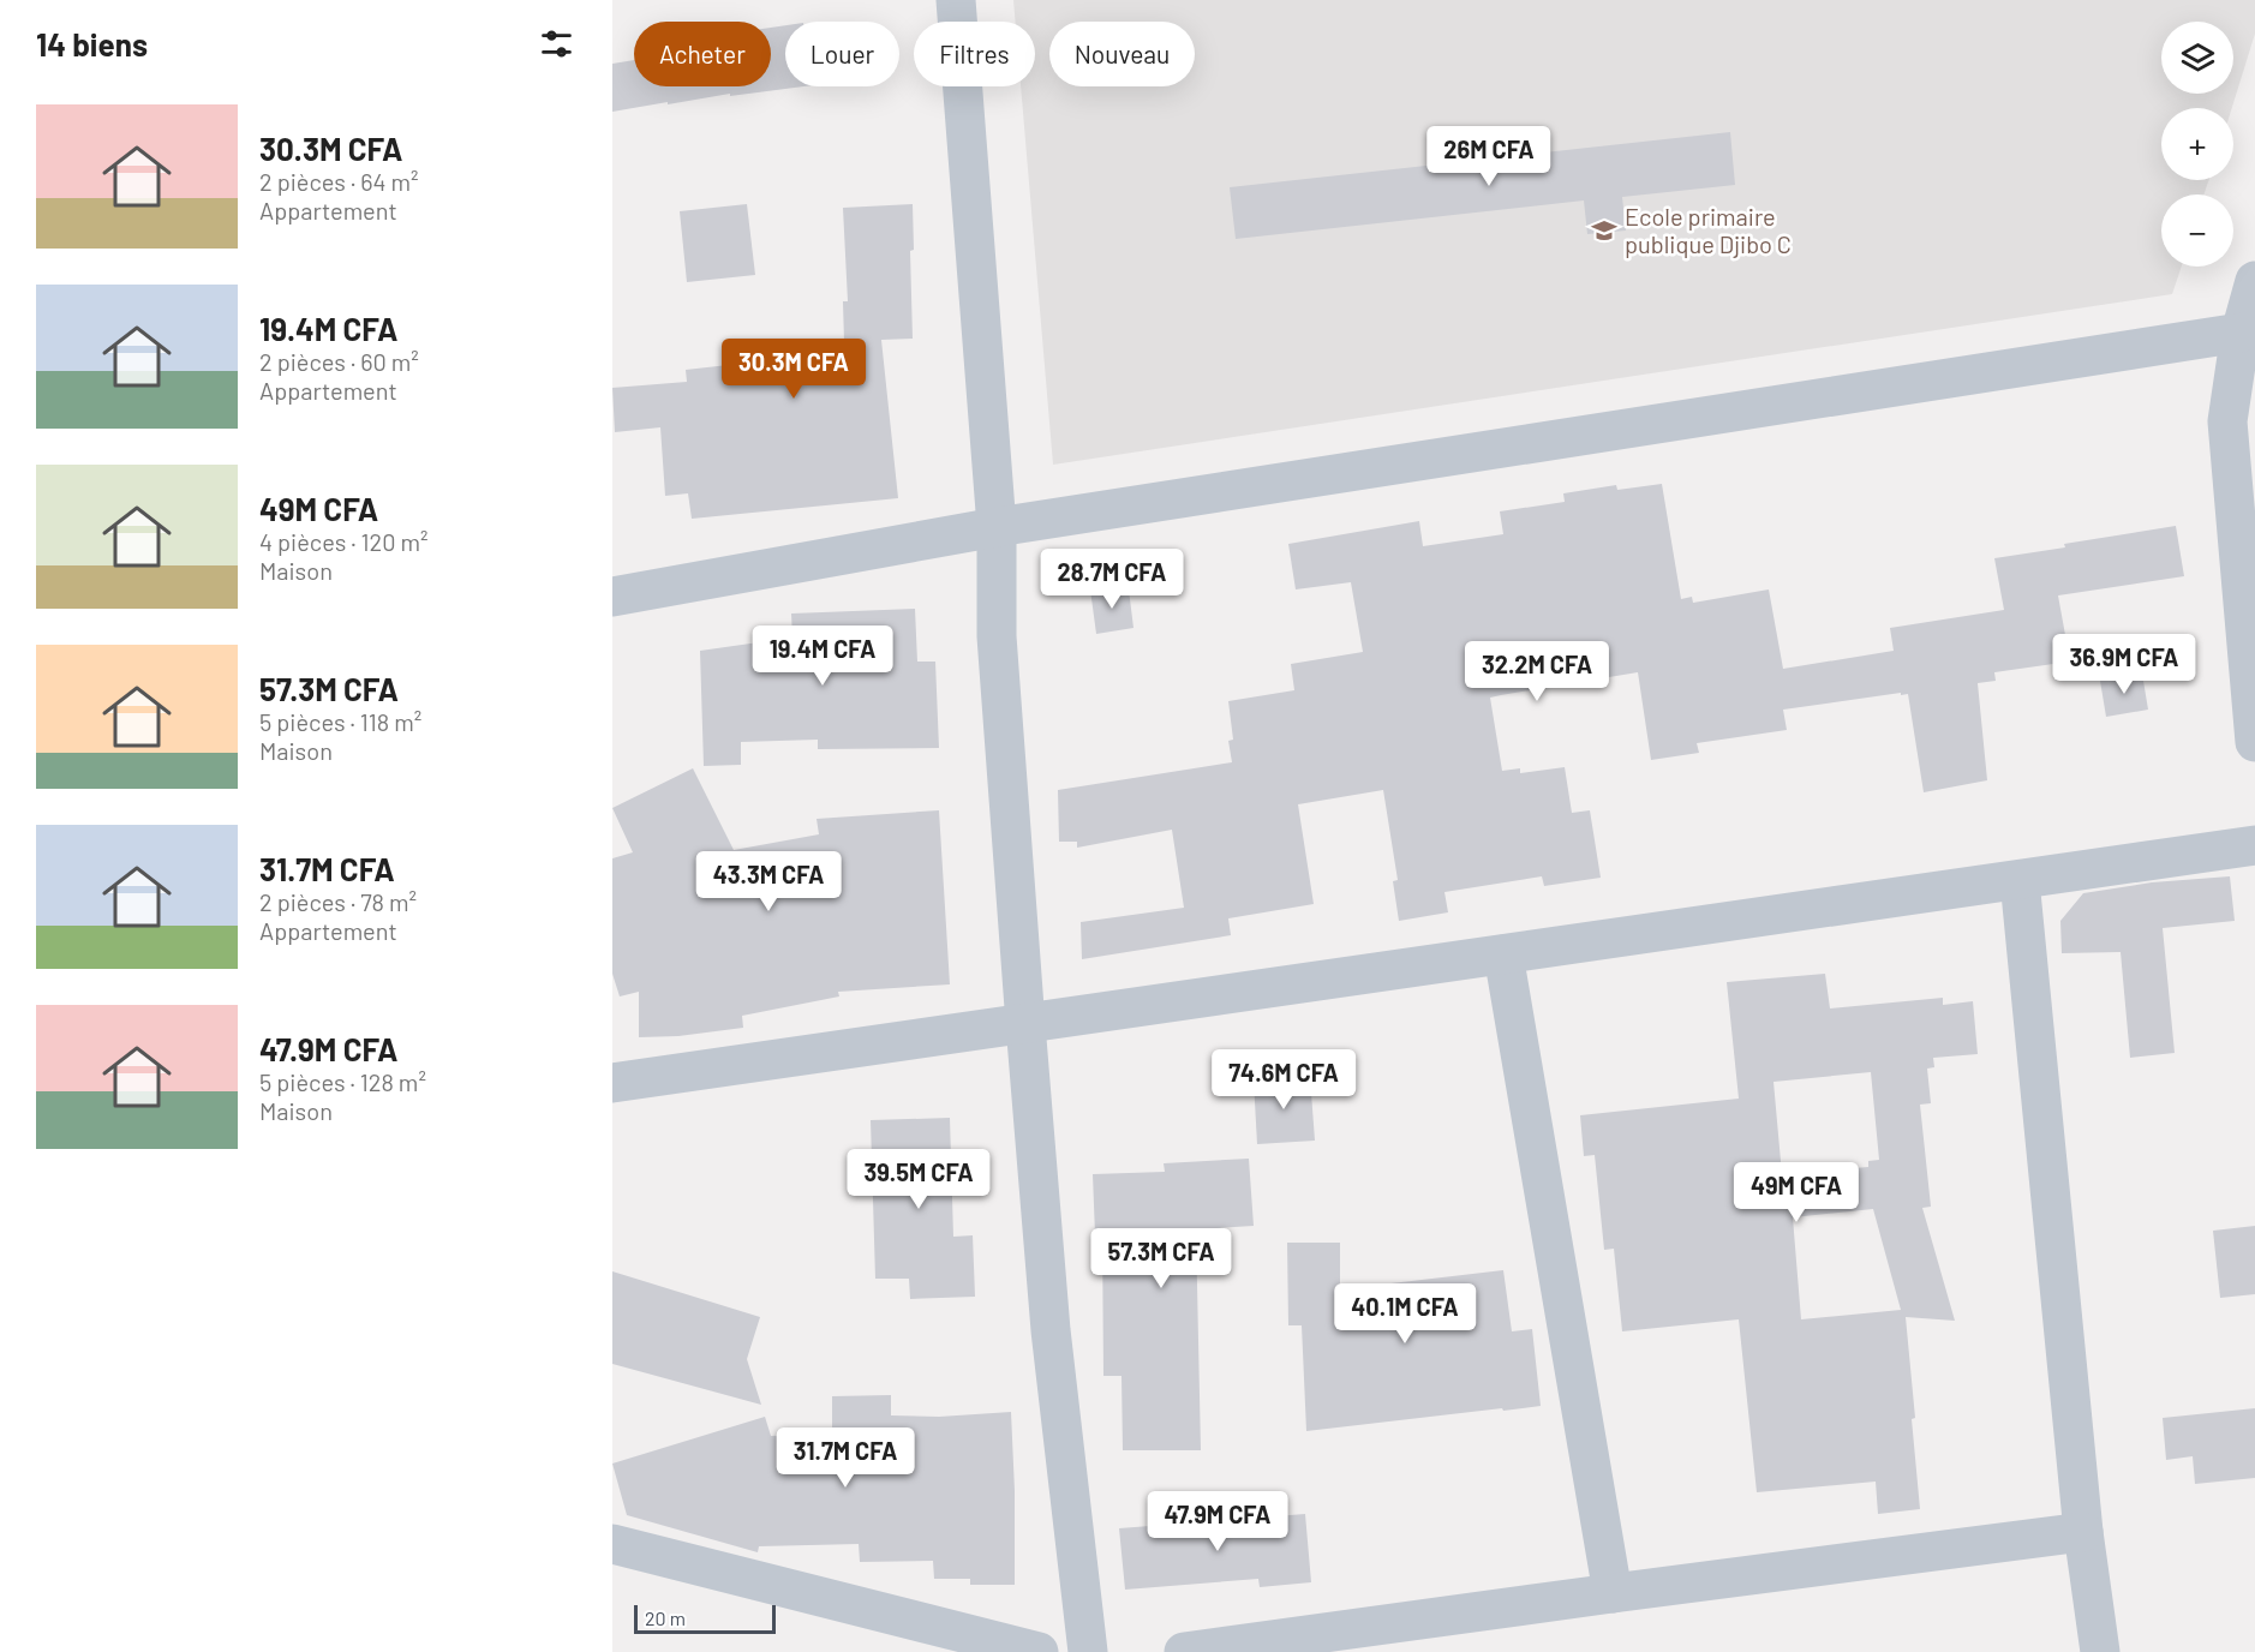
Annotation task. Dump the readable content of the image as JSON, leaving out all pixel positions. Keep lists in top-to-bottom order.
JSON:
{
  "places": {
    "school or university": ["Ecole primaire publique Djibo C"]
  },
  "scale_bar": "20 m",
  "page": {
    "heading": "14 biens",
    "map_buttons": ["+", "−"],
    "chip": [
      "Acheter",
      "Louer",
      "Filtres",
      "Nouveau"
    ],
    "list": [
      {
        "name": "30.3M CFA",
        "note": "2 pièces · 64 m² · Appartement"
      },
      {
        "name": "19.4M CFA",
        "note": "2 pièces · 60 m² · Appartement"
      },
      {
        "name": "49M CFA",
        "note": "4 pièces · 120 m² · Maison"
      },
      {
        "name": "57.3M CFA",
        "note": "5 pièces · 118 m² · Maison"
      },
      {
        "name": "31.7M CFA",
        "note": "2 pièces · 78 m² · Appartement"
      },
      {
        "name": "47.9M CFA",
        "note": "5 pièces · 128 m² · Maison"
      }
    ],
    "price": [
      "26M CFA",
      "30.3M CFA",
      "28.7M CFA",
      "19.4M CFA",
      "36.9M CFA",
      "32.2M CFA",
      "43.3M CFA",
      "74.6M CFA",
      "39.5M CFA",
      "49M CFA",
      "57.3M CFA",
      "40.1M CFA",
      "31.7M CFA",
      "47.9M CFA"
    ],
    "scale": "20 m"
  }
}
